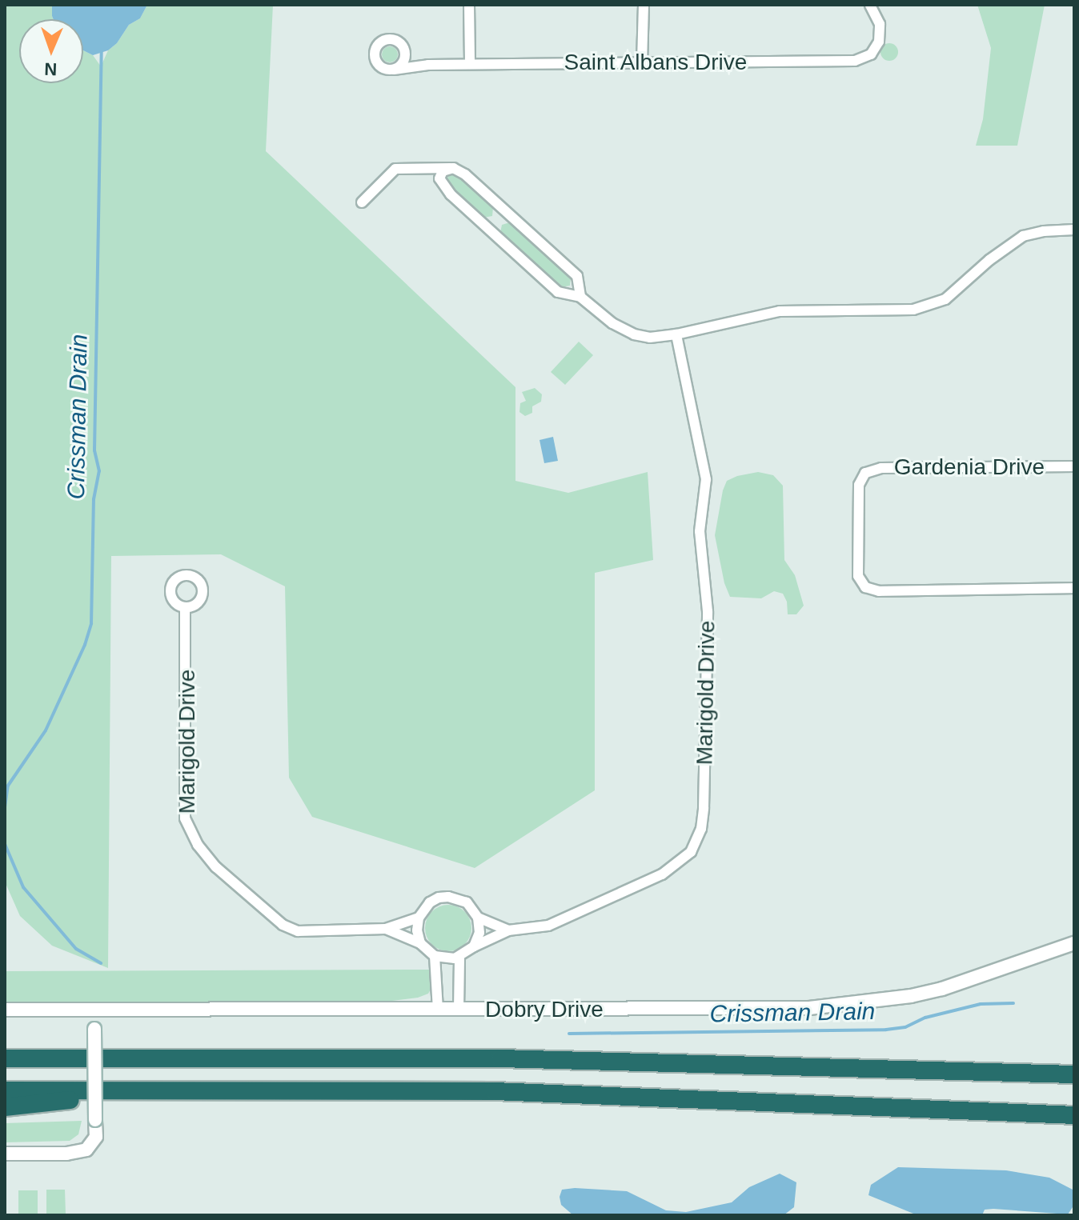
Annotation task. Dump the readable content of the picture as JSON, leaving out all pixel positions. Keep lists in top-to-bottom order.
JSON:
{
  "streets": {
    "street": [
      "Saint Albans Drive",
      "Gardenia Drive",
      "Marigold Drive",
      "Dobry Drive"
    ]
  },
  "water": ["Crissman Drain"],
  "north": "bottom"
}
